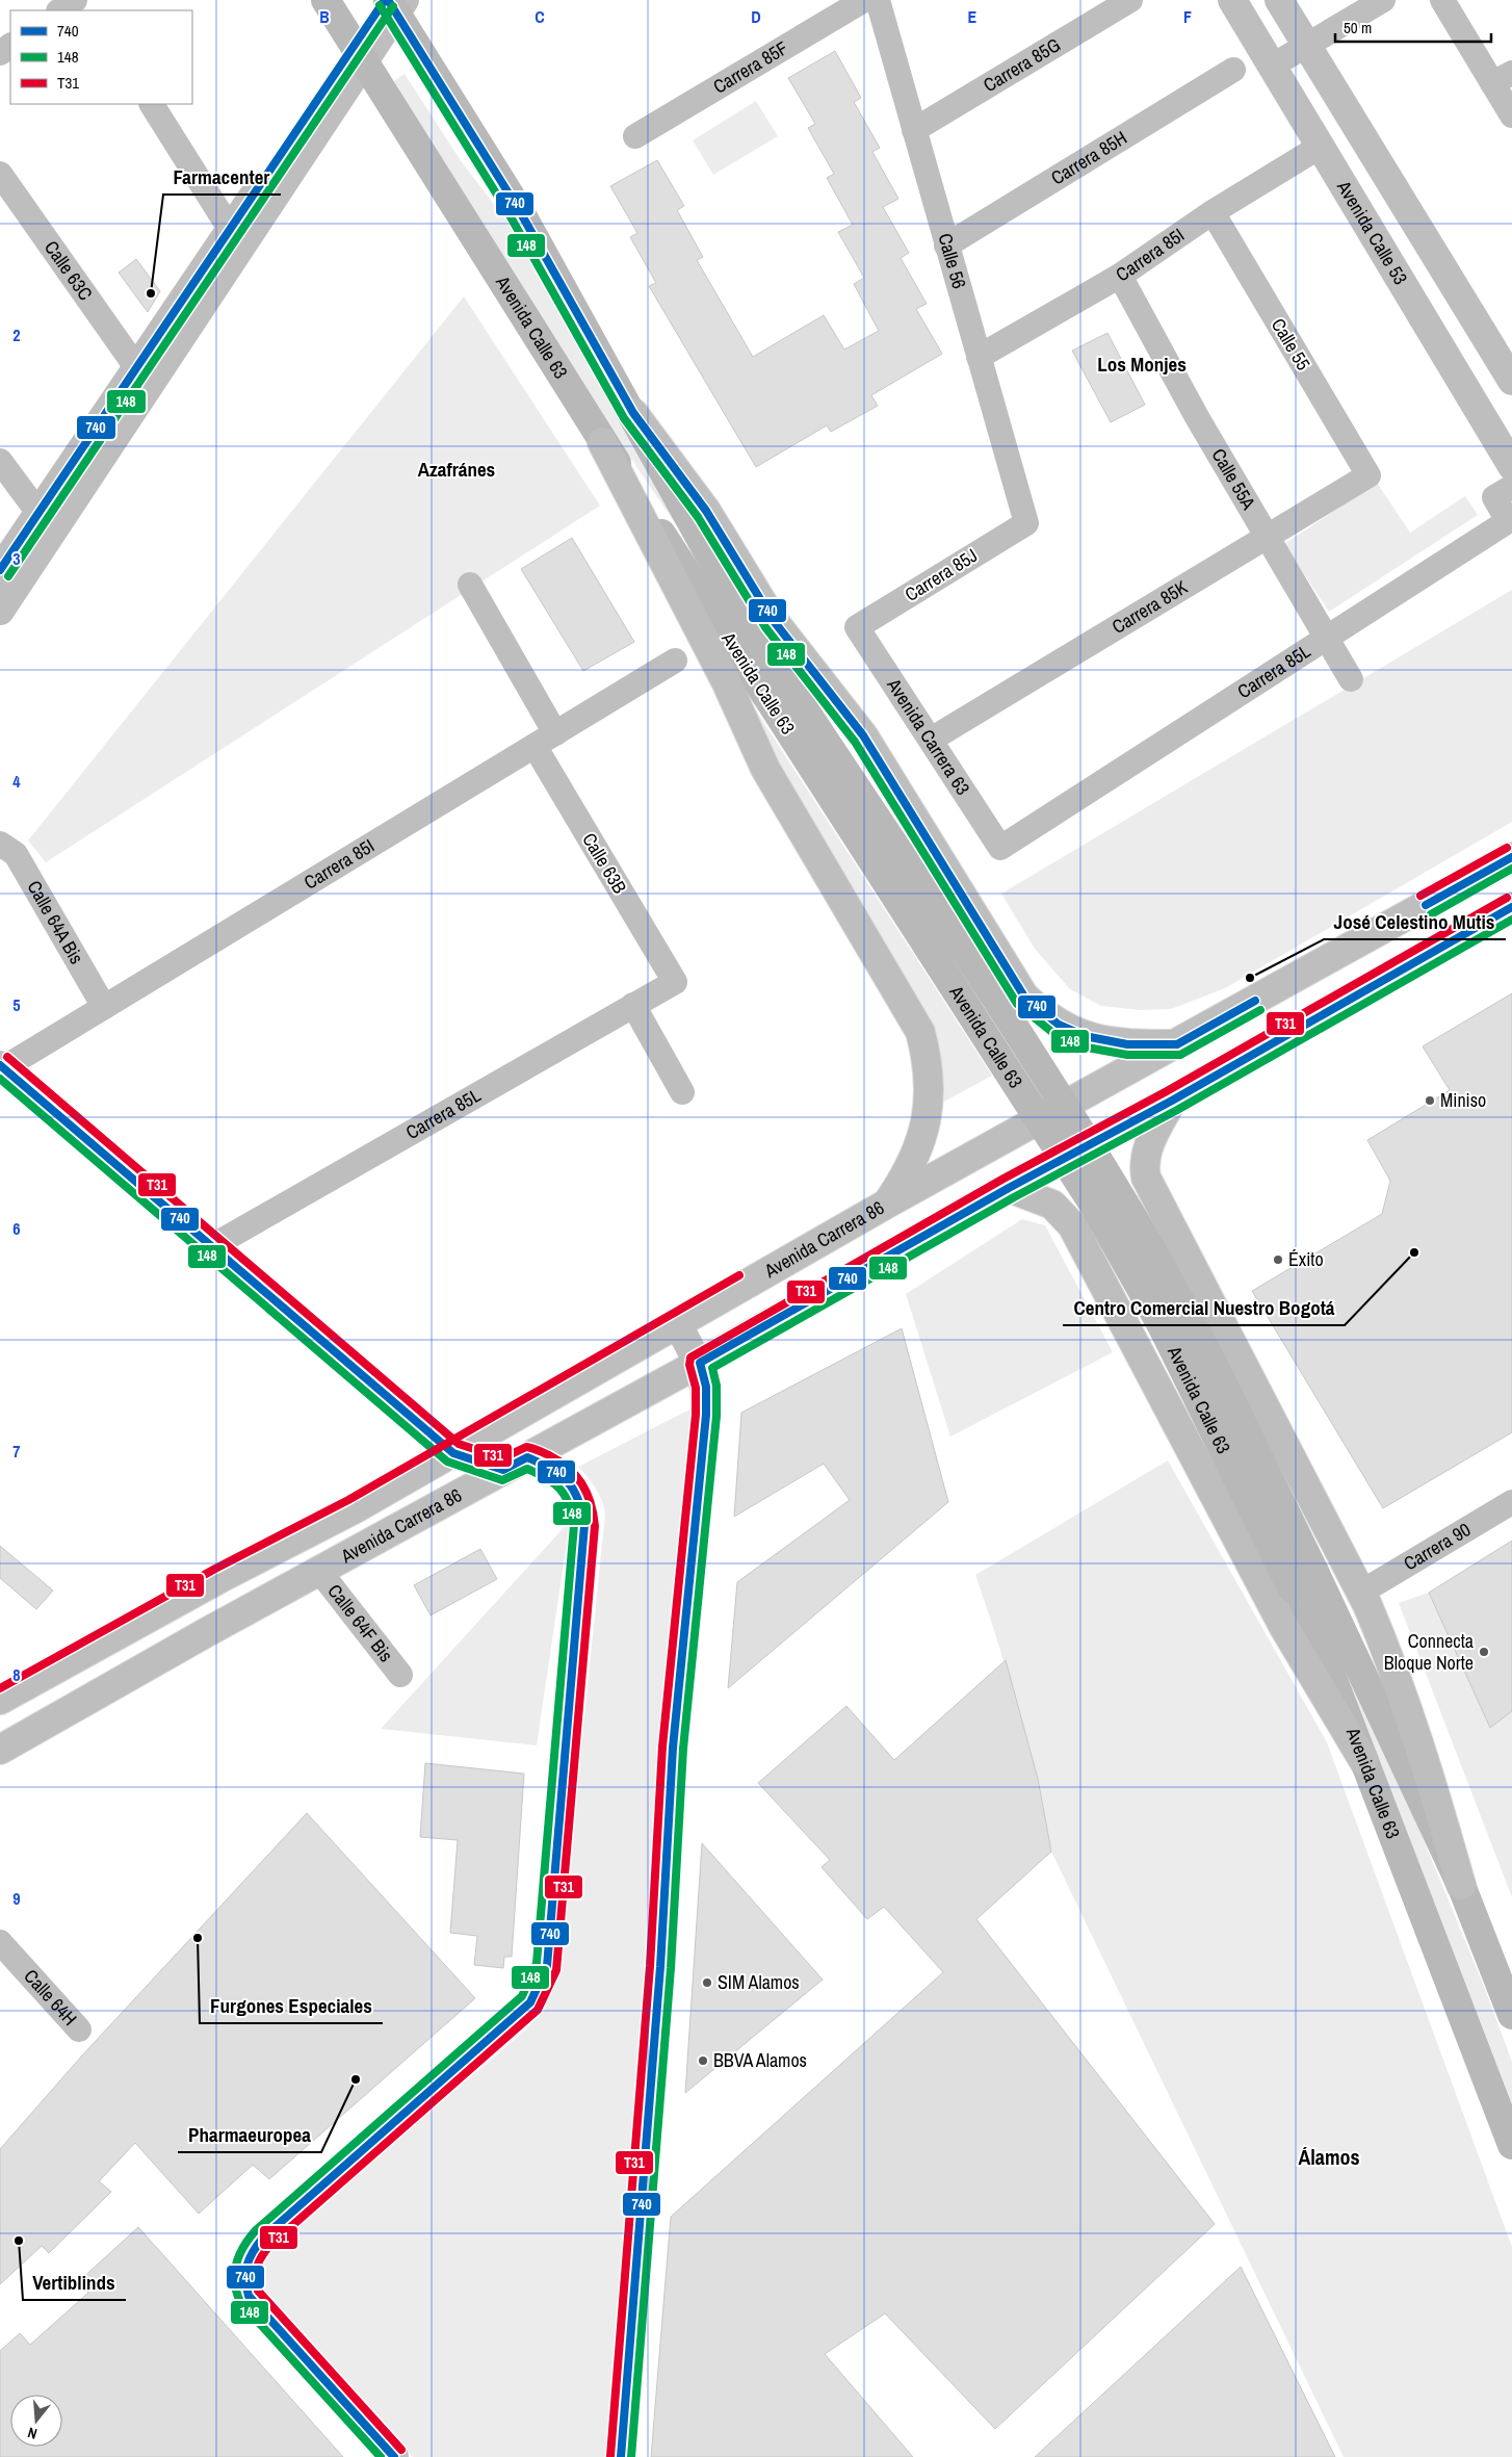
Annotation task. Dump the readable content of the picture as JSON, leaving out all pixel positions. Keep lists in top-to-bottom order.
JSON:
{
  "streets": {
    "main road": ["Avenida Calle 53", "Avenida Calle 63", "Avenida Carrera 86"],
    "street": [
      "Carrera 85G",
      "Carrera 85F",
      "Carrera 85H",
      "Carrera 85I",
      "Calle 56",
      "Calle 63C",
      "Calle 55",
      "Calle 55A",
      "Carrera 85J",
      "Carrera 85K",
      "Carrera 85L",
      "Avenida Carrera 63",
      "Calle 63B",
      "Calle 64A Bis",
      "Carrera 90",
      "Calle 64F Bis",
      "Calle 64H"
    ]
  },
  "crossings": [
    ["Carrera 85G", "Calle 56"],
    ["Carrera 85H", "Calle 56"],
    ["Avenida Calle 53", "Carrera 85I"],
    ["Carrera 85I", "Calle 56"],
    ["Carrera 85I", "Calle 55"],
    ["Carrera 85I", "Calle 55A"],
    ["Carrera 85I", "Calle 63B"],
    ["Carrera 85I", "Calle 64A Bis"],
    ["Calle 56", "Carrera 85J"],
    ["Calle 55", "Carrera 85K"],
    ["Calle 55A", "Carrera 85K"],
    ["Calle 55A", "Carrera 85L"],
    ["Carrera 85J", "Avenida Carrera 63"],
    ["Carrera 85K", "Avenida Carrera 63"],
    ["Carrera 85L", "Avenida Carrera 63"],
    ["Carrera 85L", "Calle 63B"],
    ["Avenida Carrera 86", "Calle 64F Bis"]
  ],
  "districts": ["Los Monjes", "Azafránes", "Álamos"],
  "places": [
    "Farmacenter",
    "José Celestino Mutis",
    "Miniso",
    "Centro Comercial Nuestro Bogotá",
    "Éxito",
    "Connecta Bloque Norte",
    "Furgones Especiales",
    "SIM Alamos",
    "BBVA Alamos",
    "Pharmaeuropea",
    "Vertiblinds"
  ],
  "lines": ["transit line 740", "transit line 148", "transit line T31"],
  "legend": ["740", "148", "T31"],
  "scale_bar": "50 m",
  "north": "bottom",
  "grid": {
    "columns": [
      "B",
      "C",
      "D",
      "E",
      "F"
    ],
    "rows": [
      "2",
      "3",
      "4",
      "5",
      "6",
      "7",
      "8",
      "9"
    ]
  }
}
